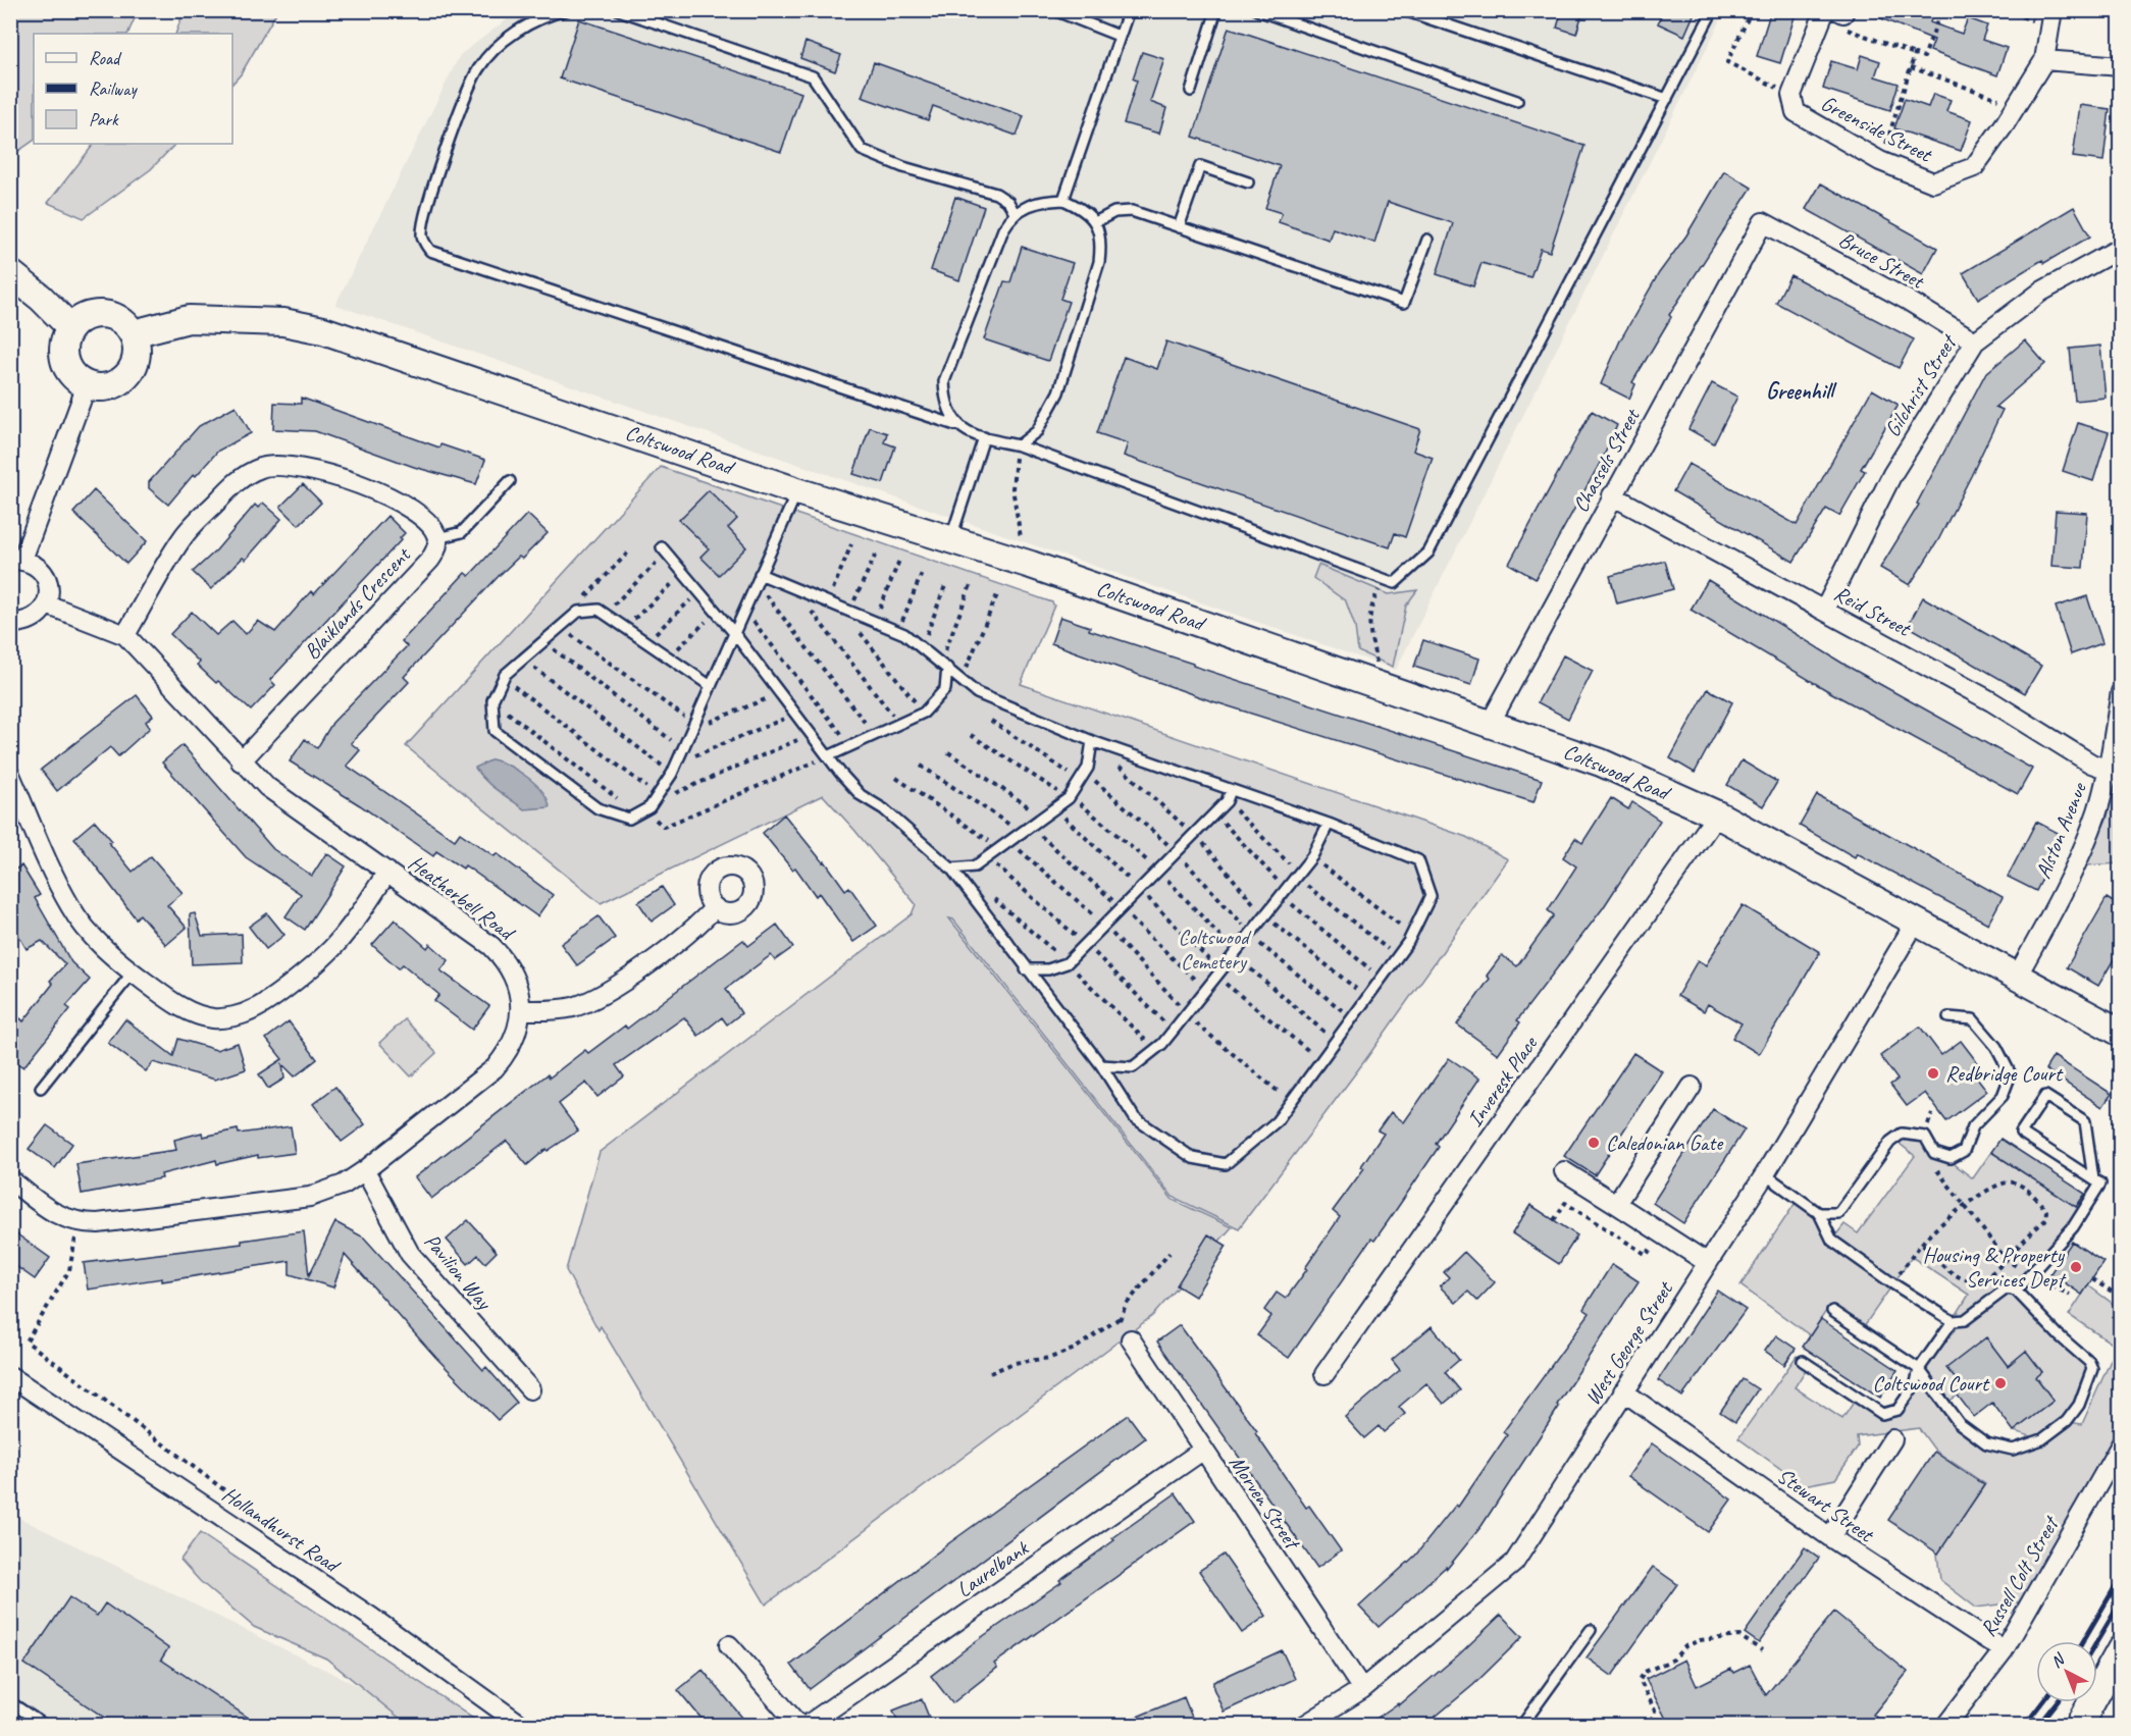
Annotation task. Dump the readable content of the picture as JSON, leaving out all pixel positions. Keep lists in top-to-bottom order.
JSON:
{
  "streets": {
    "main road": ["Coltswood Road"],
    "street": [
      "Greenside Street",
      "Bruce Street",
      "Gilchrist Street",
      "Chassels Street",
      "Blaiklands Crescent",
      "Reid Street",
      "Alston Avenue",
      "Heatherbell Road",
      "Inveresk Place",
      "Pavilion Way",
      "West George Street",
      "Morven Street",
      "Stewart Street",
      "Hollandhurst Road",
      "Laurelbank",
      "Russell Colt Street"
    ]
  },
  "crossings": [
    ["Bruce Street", "Gilchrist Street"],
    ["Bruce Street", "Chassels Street"],
    ["Gilchrist Street", "Reid Street"],
    ["Coltswood Road", "Chassels Street"],
    ["Coltswood Road", "Alston Avenue"],
    ["Coltswood Road", "Inveresk Place"],
    ["Coltswood Road", "West George Street"],
    ["Chassels Street", "Reid Street"],
    ["Blaiklands Crescent", "Heatherbell Road"],
    ["Reid Street", "Alston Avenue"],
    ["Heatherbell Road", "Pavilion Way"],
    ["West George Street", "Morven Street"],
    ["West George Street", "Stewart Street"],
    ["Morven Street", "Laurelbank"],
    ["Stewart Street", "Russell Colt Street"]
  ],
  "districts": ["Greenhill"],
  "parks": ["Coltswood Cemetery"],
  "places": [
    "Redbridge Court",
    "Caledonian Gate",
    "Housing & Property Services Dept",
    "Coltswood Court"
  ],
  "legend": ["Road", "Railway", "Park"],
  "north": "top left"
}
